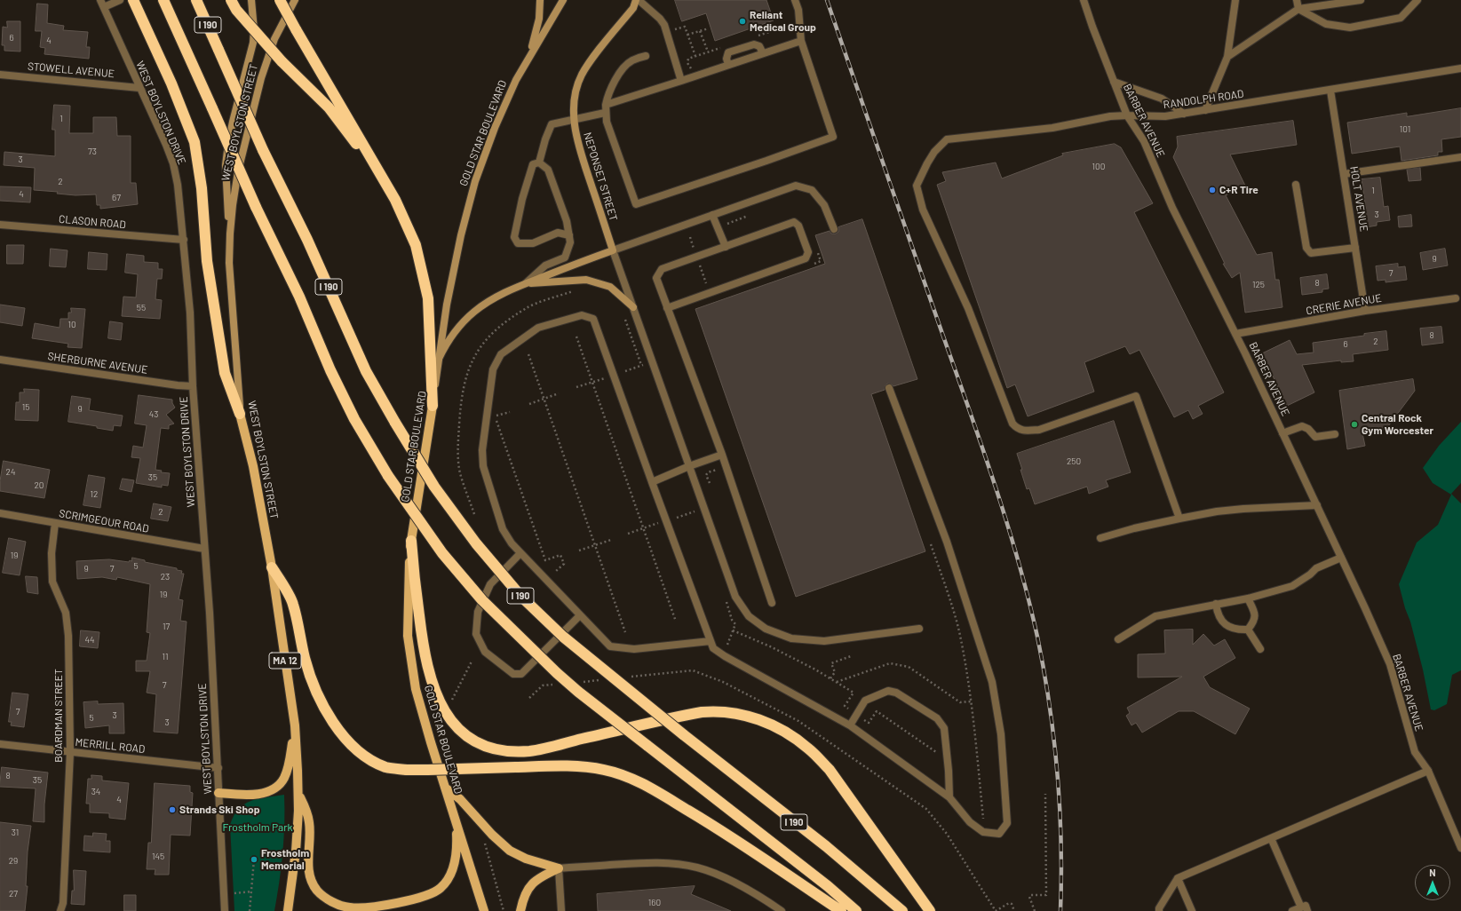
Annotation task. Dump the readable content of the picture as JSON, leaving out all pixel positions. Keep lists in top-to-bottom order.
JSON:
{
  "streets": {
    "highway": ["I 190"],
    "main road": [
      "WEST BOYLSTON STREET",
      "GOLD STAR BOULEVARD",
      "NEPONSET STREET",
      "MA 12"
    ],
    "street": [
      "STOWELL AVENUE",
      "RANDOLPH ROAD",
      "WEST BOYLSTON DRIVE",
      "BARBER AVENUE",
      "HOLT AVENUE",
      "CLASON ROAD",
      "CRERIE AVENUE",
      "SHERBURNE AVENUE",
      "SCRIMGEOUR ROAD",
      "BOARDMAN STREET",
      "MERRILL ROAD"
    ]
  },
  "crossings": [
    ["STOWELL AVENUE", "WEST BOYLSTON DRIVE"],
    ["RANDOLPH ROAD", "BARBER AVENUE"],
    ["RANDOLPH ROAD", "HOLT AVENUE"],
    ["WEST BOYLSTON DRIVE", "CLASON ROAD"],
    ["WEST BOYLSTON DRIVE", "SHERBURNE AVENUE"],
    ["WEST BOYLSTON DRIVE", "SCRIMGEOUR ROAD"],
    ["WEST BOYLSTON DRIVE", "MERRILL ROAD"],
    ["BARBER AVENUE", "CRERIE AVENUE"],
    ["HOLT AVENUE", "CRERIE AVENUE"],
    ["SCRIMGEOUR ROAD", "BOARDMAN STREET"],
    ["BOARDMAN STREET", "MERRILL ROAD"]
  ],
  "parks": ["Frostholm Park"],
  "places": [
    "Reliant Medical Group",
    "C+R Tire",
    "Central Rock Gym Worcester",
    "Strands Ski Shop",
    "Frostholm Memorial"
  ],
  "house_numbers": [
    "6",
    "4",
    "1",
    "101",
    "73",
    "3",
    "100",
    "2",
    "1",
    "4",
    "67",
    "3",
    "9",
    "7",
    "8",
    "125",
    "55",
    "10",
    "8",
    "2",
    "6",
    "15",
    "9",
    "43",
    "250",
    "24",
    "35",
    "20",
    "12",
    "2",
    "19",
    "5",
    "9",
    "7",
    "23",
    "19",
    "17",
    "44",
    "11",
    "7",
    "7",
    "3",
    "5",
    "3",
    "8",
    "35",
    "34",
    "4",
    "31",
    "145",
    "29",
    "27",
    "160"
  ],
  "north": "top"
}
